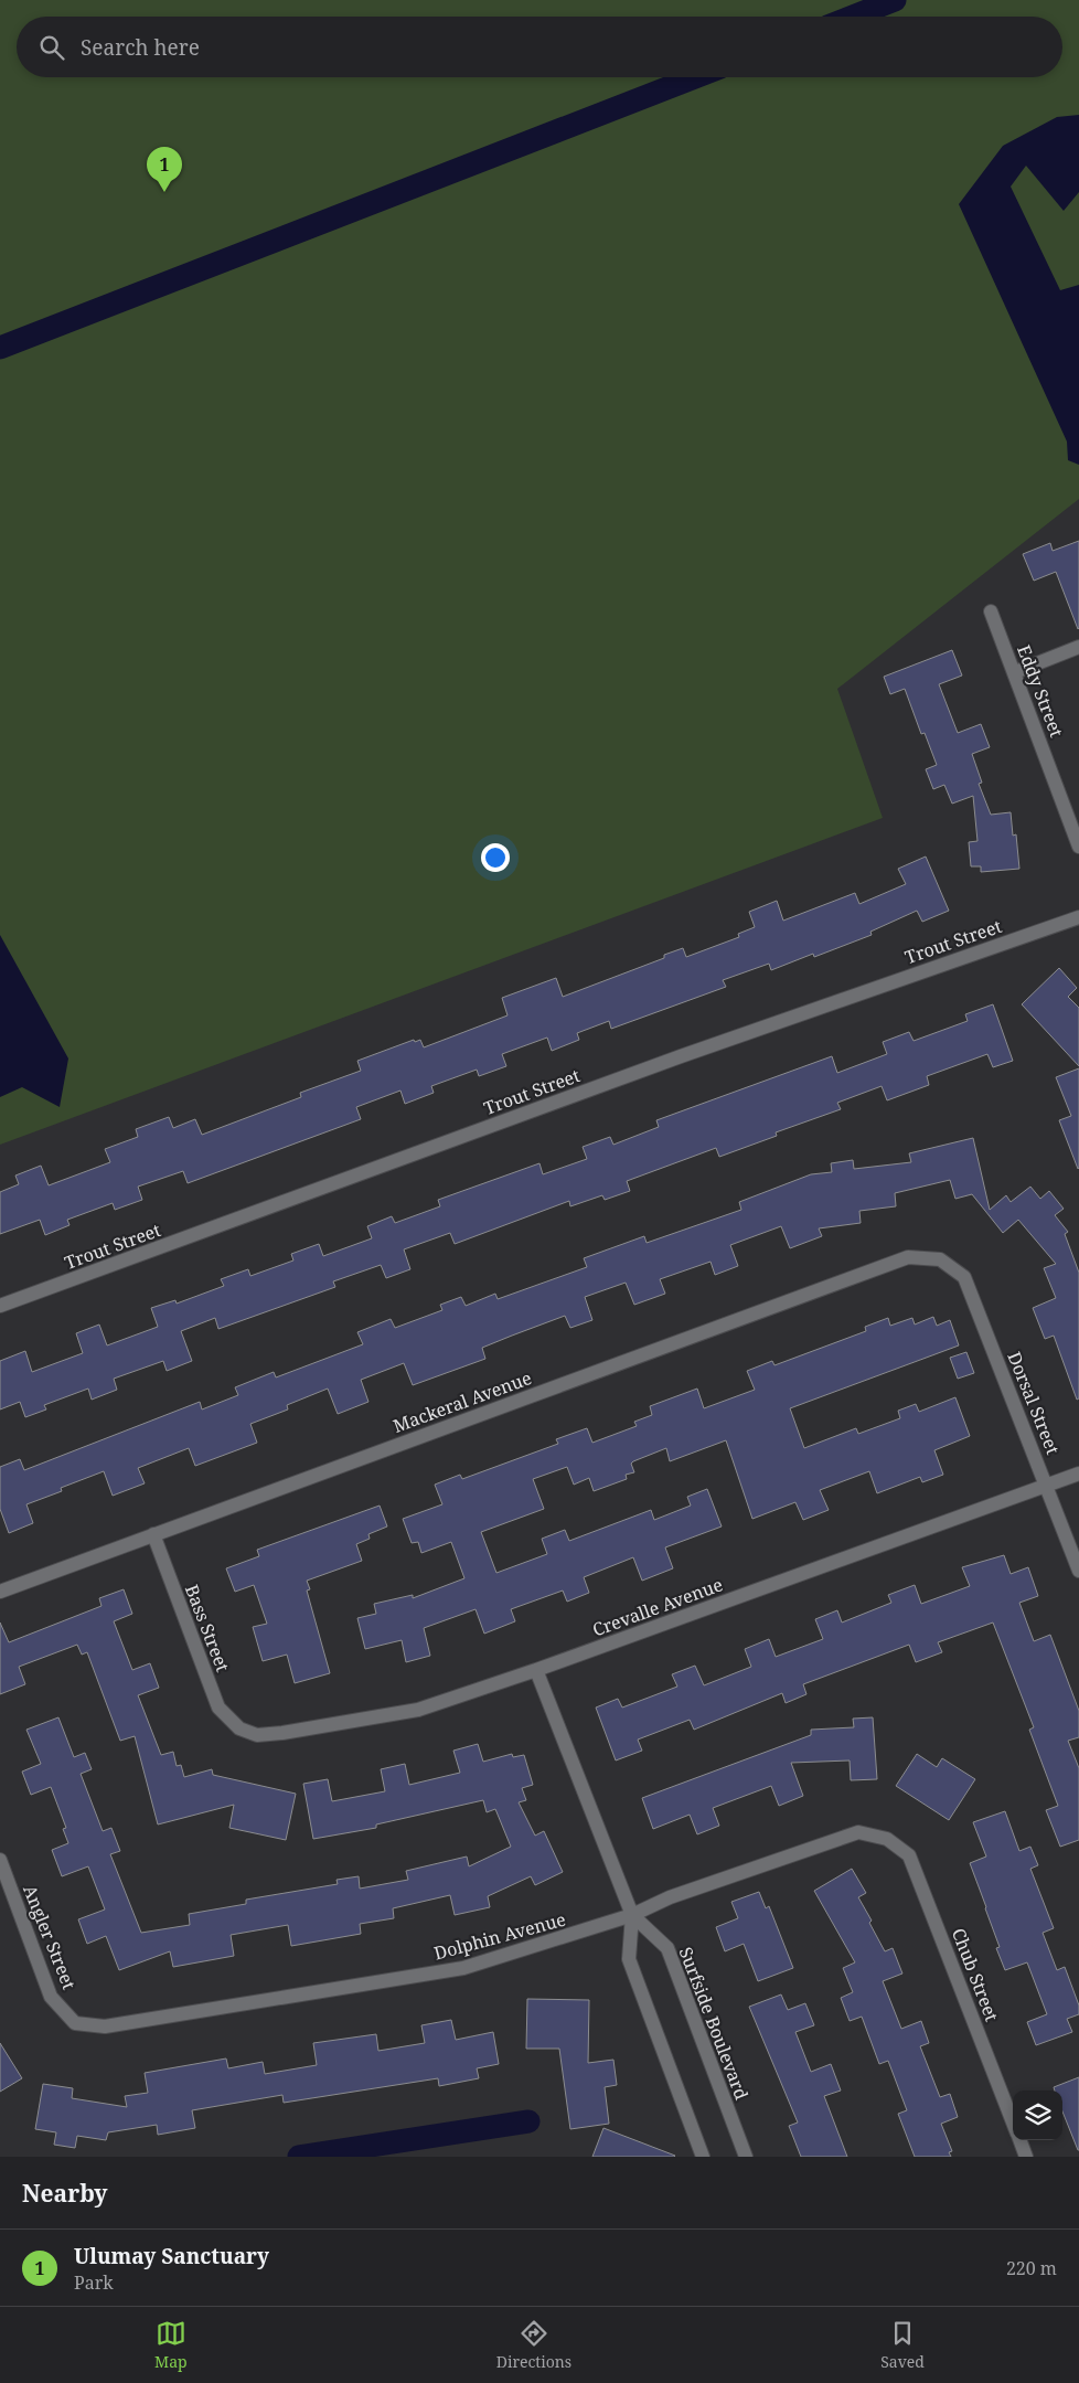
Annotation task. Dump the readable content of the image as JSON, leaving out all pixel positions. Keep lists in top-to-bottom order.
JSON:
{
  "streets": {
    "street": [
      "Eddy Street",
      "Trout Street",
      "Mackeral Avenue",
      "Dorsal Street",
      "Crevalle Avenue",
      "Bass Street",
      "Dolphin Avenue",
      "Angler Street",
      "Chub Street",
      "Surfside Boulevard"
    ]
  },
  "crossings": [
    ["Mackeral Avenue", "Dorsal Street"],
    ["Mackeral Avenue", "Bass Street"],
    ["Dorsal Street", "Crevalle Avenue"],
    ["Crevalle Avenue", "Bass Street"],
    ["Crevalle Avenue", "Surfside Boulevard"],
    ["Dolphin Avenue", "Angler Street"],
    ["Dolphin Avenue", "Chub Street"],
    ["Dolphin Avenue", "Surfside Boulevard"]
  ],
  "page": {
    "search": "Search here",
    "pins": "1",
    "heading": "Nearby",
    "list": [
      {
        "mark": "1",
        "name": "Ulumay Sanctuary",
        "note": "Park",
        "value": "220 m"
      }
    ],
    "nav": ["Map", "Directions", "Saved"]
  }
}
